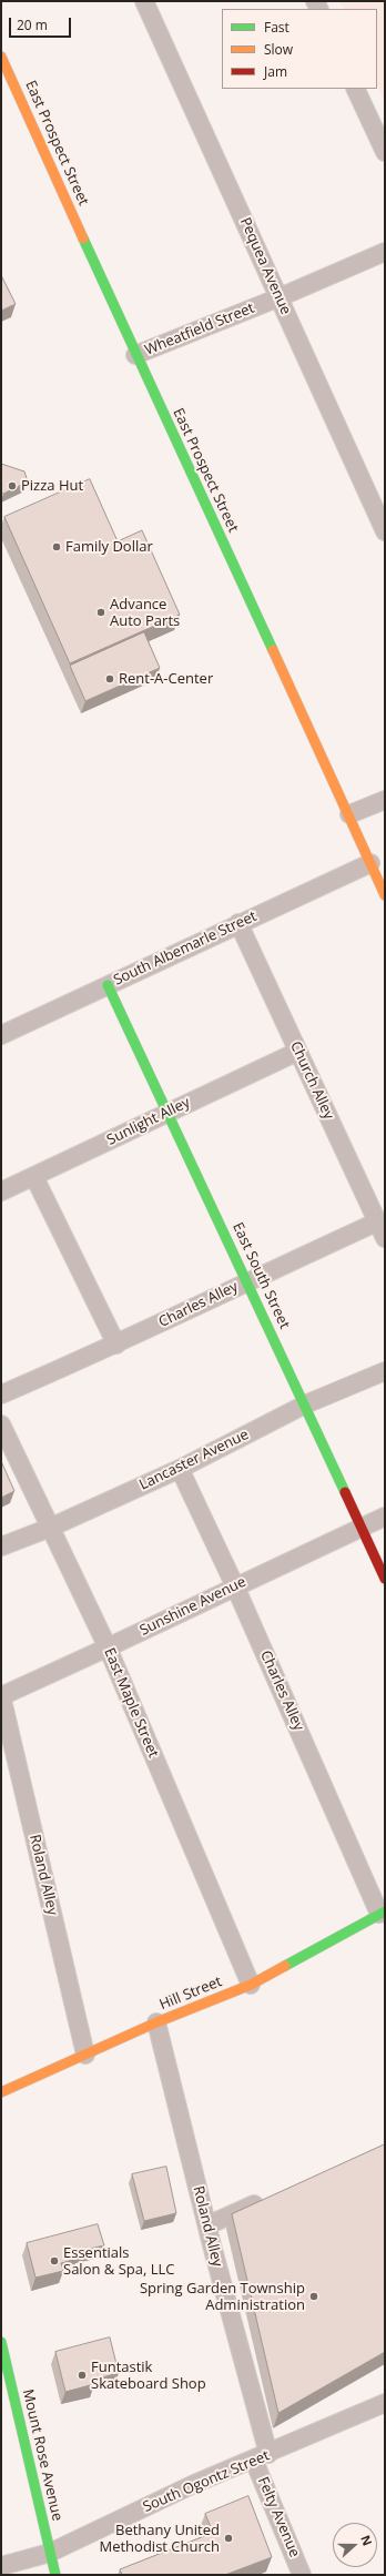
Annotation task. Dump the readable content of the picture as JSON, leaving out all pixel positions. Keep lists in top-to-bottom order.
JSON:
{
  "streets": {
    "street": [
      "East Prospect Street",
      "Pequea Avenue",
      "Wheatfield Street",
      "South Albemarle Street",
      "Church Alley",
      "Sunlight Alley",
      "East South Street",
      "Charles Alley",
      "Lancaster Avenue",
      "Sunshine Avenue",
      "East Maple Street",
      "Roland Alley",
      "Hill Street",
      "Mount Rose Avenue",
      "South Ogontz Street",
      "Felty Avenue"
    ]
  },
  "crossings": [
    ["East Prospect Street", "Wheatfield Street"],
    ["East Prospect Street", "South Albemarle Street"],
    ["Pequea Avenue", "Wheatfield Street"],
    ["South Albemarle Street", "Church Alley"],
    ["South Albemarle Street", "East South Street"],
    ["Church Alley", "Sunlight Alley"],
    ["Church Alley", "Charles Alley"],
    ["Sunlight Alley", "East South Street"],
    ["East South Street", "Charles Alley"],
    ["East South Street", "Lancaster Avenue"],
    ["East South Street", "Sunshine Avenue"],
    ["Charles Alley", "Lancaster Avenue"],
    ["Charles Alley", "Sunshine Avenue"],
    ["Charles Alley", "Hill Street"],
    ["Lancaster Avenue", "East Maple Street"],
    ["Sunshine Avenue", "East Maple Street"],
    ["Sunshine Avenue", "Roland Alley"],
    ["East Maple Street", "Hill Street"],
    ["Roland Alley", "Hill Street"],
    ["Roland Alley", "South Ogontz Street"],
    ["Roland Alley", "Felty Avenue"],
    ["Mount Rose Avenue", "South Ogontz Street"],
    ["South Ogontz Street", "Felty Avenue"]
  ],
  "places": [
    "Pizza Hut",
    "Family Dollar",
    "Advance Auto Parts",
    "Rent-A-Center",
    "Essentials Salon & Spa, LLC",
    "Spring Garden Township Administration",
    "Funtastik Skateboard Shop",
    "Bethany United Methodist Church"
  ],
  "legend": ["Fast", "Slow", "Jam"],
  "scale_bar": "20 m",
  "north": "right"
}
